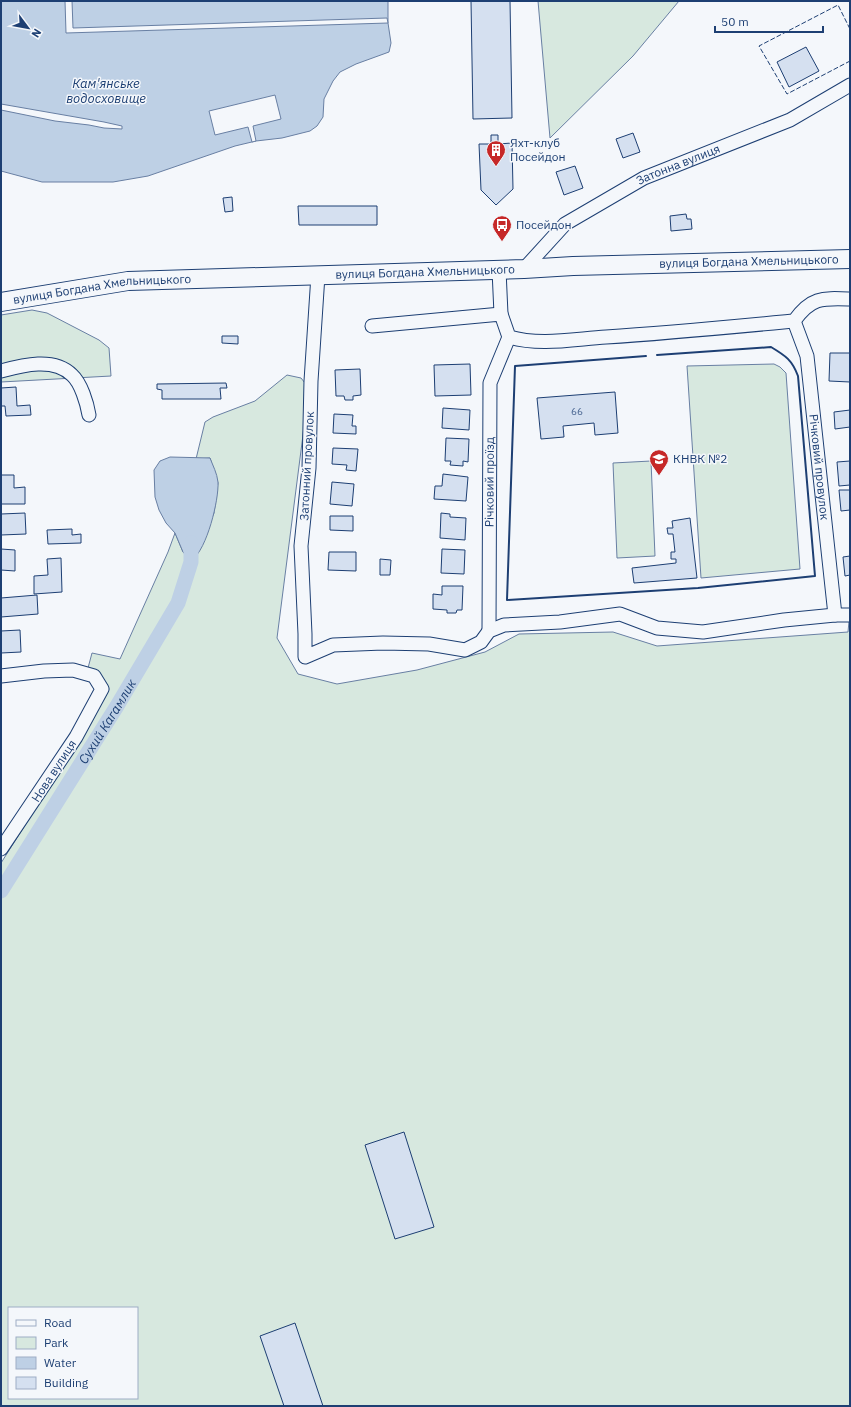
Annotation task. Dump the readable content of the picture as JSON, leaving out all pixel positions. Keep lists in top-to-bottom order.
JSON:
{
  "streets": {
    "main road": ["вулиця Богдана Хмельницького"],
    "street": [
      "Затонна вулиця",
      "Затонний провулок",
      "Річковий провулок",
      "Річковий проїзд",
      "Нова вулиця"
    ]
  },
  "crossings": [
    ["Затонна вулиця", "вулиця Богдана Хмельницького"],
    ["вулиця Богдана Хмельницького", "Затонний провулок"],
    ["Затонний провулок", "Річковий проїзд"]
  ],
  "water": ["Кам'янське водосховище", "Сухий Кагамлик"],
  "places": {
    "building": ["Яхт-клуб Посейдон"],
    "bus stop": ["Посейдон"],
    "school or university": ["КНВК №2"]
  },
  "house_numbers": ["66"],
  "legend": [
    "Road",
    "Park",
    "Water",
    "Building"
  ],
  "scale_bar": "50 m",
  "north": "bottom right"
}
